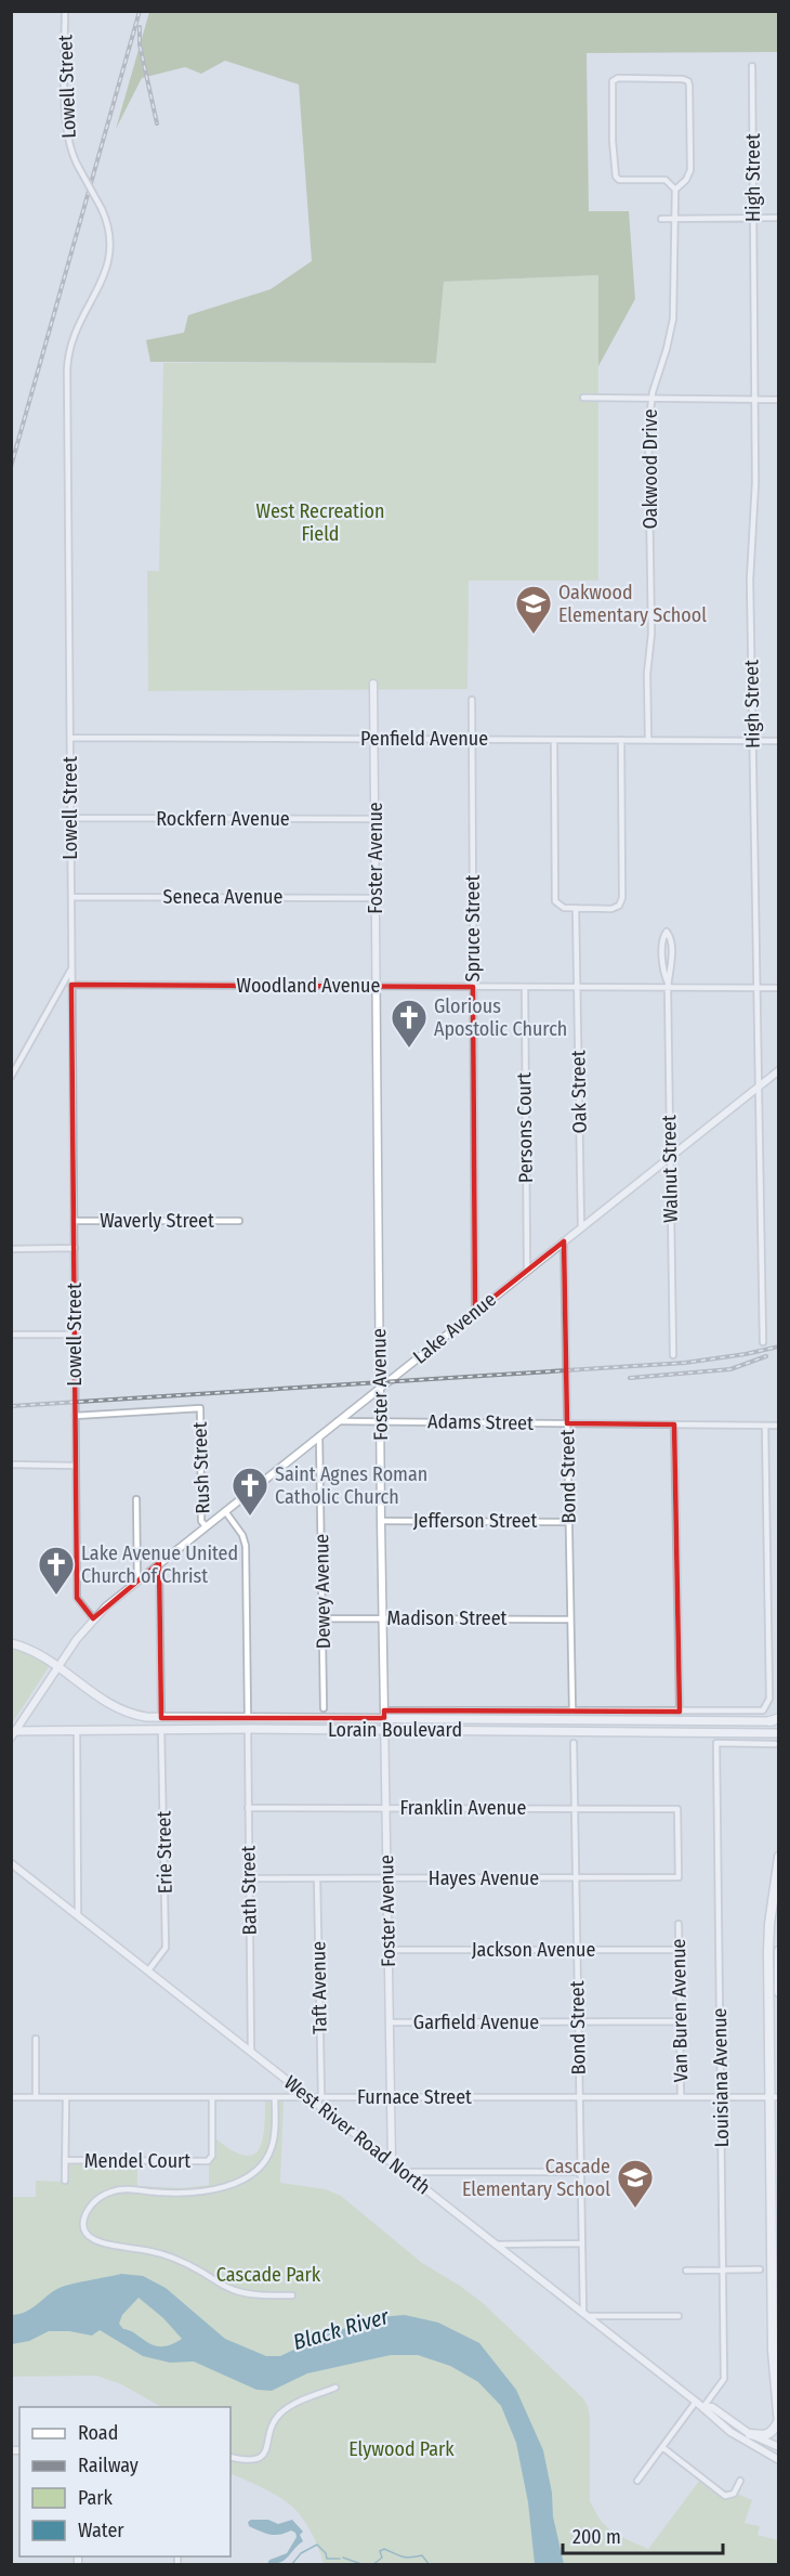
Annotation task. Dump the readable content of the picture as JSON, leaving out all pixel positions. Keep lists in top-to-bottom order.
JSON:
{
  "streets": {
    "main road": ["Lorain Boulevard"],
    "street": [
      "Lowell Street",
      "High Street",
      "Oakwood Drive",
      "Penfield Avenue",
      "Rockfern Avenue",
      "Foster Avenue",
      "Seneca Avenue",
      "Spruce Street",
      "Woodland Avenue",
      "Oak Street",
      "Persons Court",
      "Walnut Street",
      "Waverly Street",
      "Lake Avenue",
      "Adams Street",
      "Rush Street",
      "Bond Street",
      "Jefferson Street",
      "Dewey Avenue",
      "Madison Street",
      "Franklin Avenue",
      "Erie Street",
      "Hayes Avenue",
      "Bath Street",
      "Jackson Avenue",
      "Taft Avenue",
      "Van Buren Avenue",
      "Garfield Avenue",
      "Louisiana Avenue",
      "Furnace Street",
      "West River Road North",
      "Mendel Court"
    ]
  },
  "crossings": [
    ["Lowell Street", "Penfield Avenue"],
    ["Lowell Street", "Rockfern Avenue"],
    ["Lowell Street", "Seneca Avenue"],
    ["Lowell Street", "Woodland Avenue"],
    ["Lowell Street", "Waverly Street"],
    ["Lowell Street", "Lake Avenue"],
    ["Lowell Street", "Rush Street"],
    ["High Street", "Penfield Avenue"],
    ["High Street", "Woodland Avenue"],
    ["High Street", "Lake Avenue"],
    ["Oakwood Drive", "Penfield Avenue"],
    ["Penfield Avenue", "Foster Avenue"],
    ["Penfield Avenue", "Spruce Street"],
    ["Rockfern Avenue", "Foster Avenue"],
    ["Foster Avenue", "Seneca Avenue"],
    ["Foster Avenue", "Woodland Avenue"],
    ["Foster Avenue", "Lake Avenue"],
    ["Foster Avenue", "Adams Street"],
    ["Foster Avenue", "Jefferson Street"],
    ["Foster Avenue", "Madison Street"],
    ["Foster Avenue", "Lorain Boulevard"],
    ["Foster Avenue", "Franklin Avenue"],
    ["Foster Avenue", "Hayes Avenue"],
    ["Foster Avenue", "Jackson Avenue"],
    ["Foster Avenue", "Garfield Avenue"],
    ["Foster Avenue", "Furnace Street"],
    ["Foster Avenue", "West River Road North"],
    ["Spruce Street", "Woodland Avenue"],
    ["Spruce Street", "Lake Avenue"],
    ["Woodland Avenue", "Oak Street"],
    ["Woodland Avenue", "Persons Court"],
    ["Woodland Avenue", "Walnut Street"],
    ["Oak Street", "Lake Avenue"],
    ["Persons Court", "Lake Avenue"],
    ["Walnut Street", "Lake Avenue"],
    ["Lake Avenue", "Adams Street"],
    ["Lake Avenue", "Rush Street"],
    ["Lake Avenue", "Bond Street"],
    ["Lake Avenue", "Dewey Avenue"],
    ["Lake Avenue", "Lorain Boulevard"],
    ["Adams Street", "Bond Street"],
    ["Bond Street", "Jefferson Street"],
    ["Bond Street", "Madison Street"],
    ["Bond Street", "Lorain Boulevard"],
    ["Bond Street", "Franklin Avenue"],
    ["Bond Street", "Hayes Avenue"],
    ["Bond Street", "Jackson Avenue"],
    ["Bond Street", "Garfield Avenue"],
    ["Bond Street", "Furnace Street"],
    ["Bond Street", "West River Road North"],
    ["Dewey Avenue", "Madison Street"],
    ["Lorain Boulevard", "Erie Street"],
    ["Lorain Boulevard", "Bath Street"],
    ["Franklin Avenue", "Hayes Avenue"],
    ["Franklin Avenue", "Bath Street"],
    ["Erie Street", "West River Road North"],
    ["Hayes Avenue", "Bath Street"],
    ["Hayes Avenue", "Taft Avenue"],
    ["Bath Street", "West River Road North"],
    ["Jackson Avenue", "Van Buren Avenue"],
    ["Taft Avenue", "Furnace Street"],
    ["Van Buren Avenue", "Garfield Avenue"],
    ["Van Buren Avenue", "Furnace Street"],
    ["Louisiana Avenue", "Furnace Street"],
    ["Louisiana Avenue", "West River Road North"],
    ["Furnace Street", "West River Road North"],
    ["Furnace Street", "Mendel Court"]
  ],
  "water": ["Black River"],
  "parks": ["West Recreation Field", "Cascade Park", "Elywood Park"],
  "places": {
    "school or university": ["Oakwood Elementary School", "Cascade Elementary School"],
    "church": ["Glorious Apostolic Church", "Saint Agnes Roman Catholic Church", "Lake Avenue United Church of Christ"]
  },
  "legend": [
    "Road",
    "Railway",
    "Park",
    "Water"
  ],
  "scale_bar": "200 m"
}
